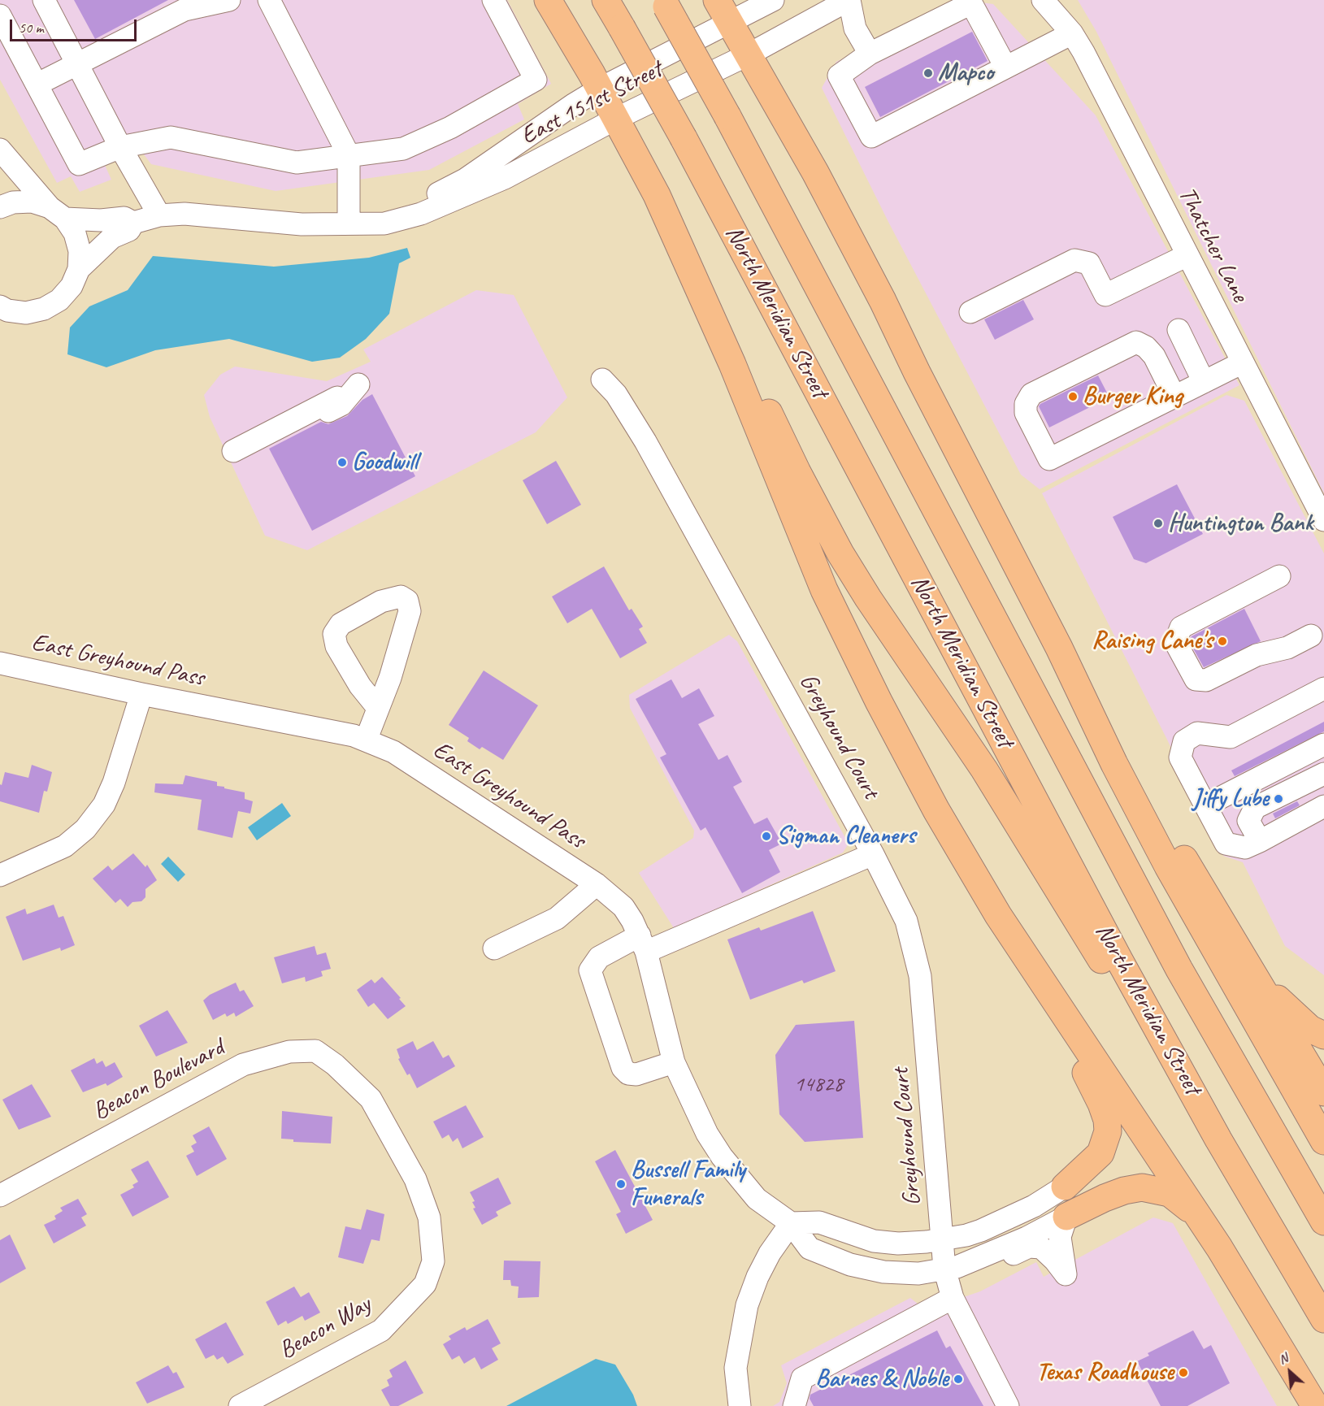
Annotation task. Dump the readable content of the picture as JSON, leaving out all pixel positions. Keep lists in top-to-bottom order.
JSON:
{
  "streets": {
    "highway": ["North Meridian Street"],
    "street": [
      "East 151st Street",
      "Thatcher Lane",
      "East Greyhound Pass",
      "Greyhound Court",
      "Beacon Boulevard",
      "Beacon Way"
    ]
  },
  "crossings": [
    ["East Greyhound Pass", "Greyhound Court"],
    ["Beacon Boulevard", "Beacon Way"]
  ],
  "places": [
    "Mapco",
    "Burger King",
    "Goodwill",
    "Huntington Bank",
    "Raising Cane's",
    "Jiffy Lube",
    "Sigman Cleaners",
    "Bussell Family Funerals",
    "Texas Roadhouse",
    "Barnes & Noble"
  ],
  "house_numbers": ["14828"],
  "scale_bar": "50 m",
  "north": "top left"
}
